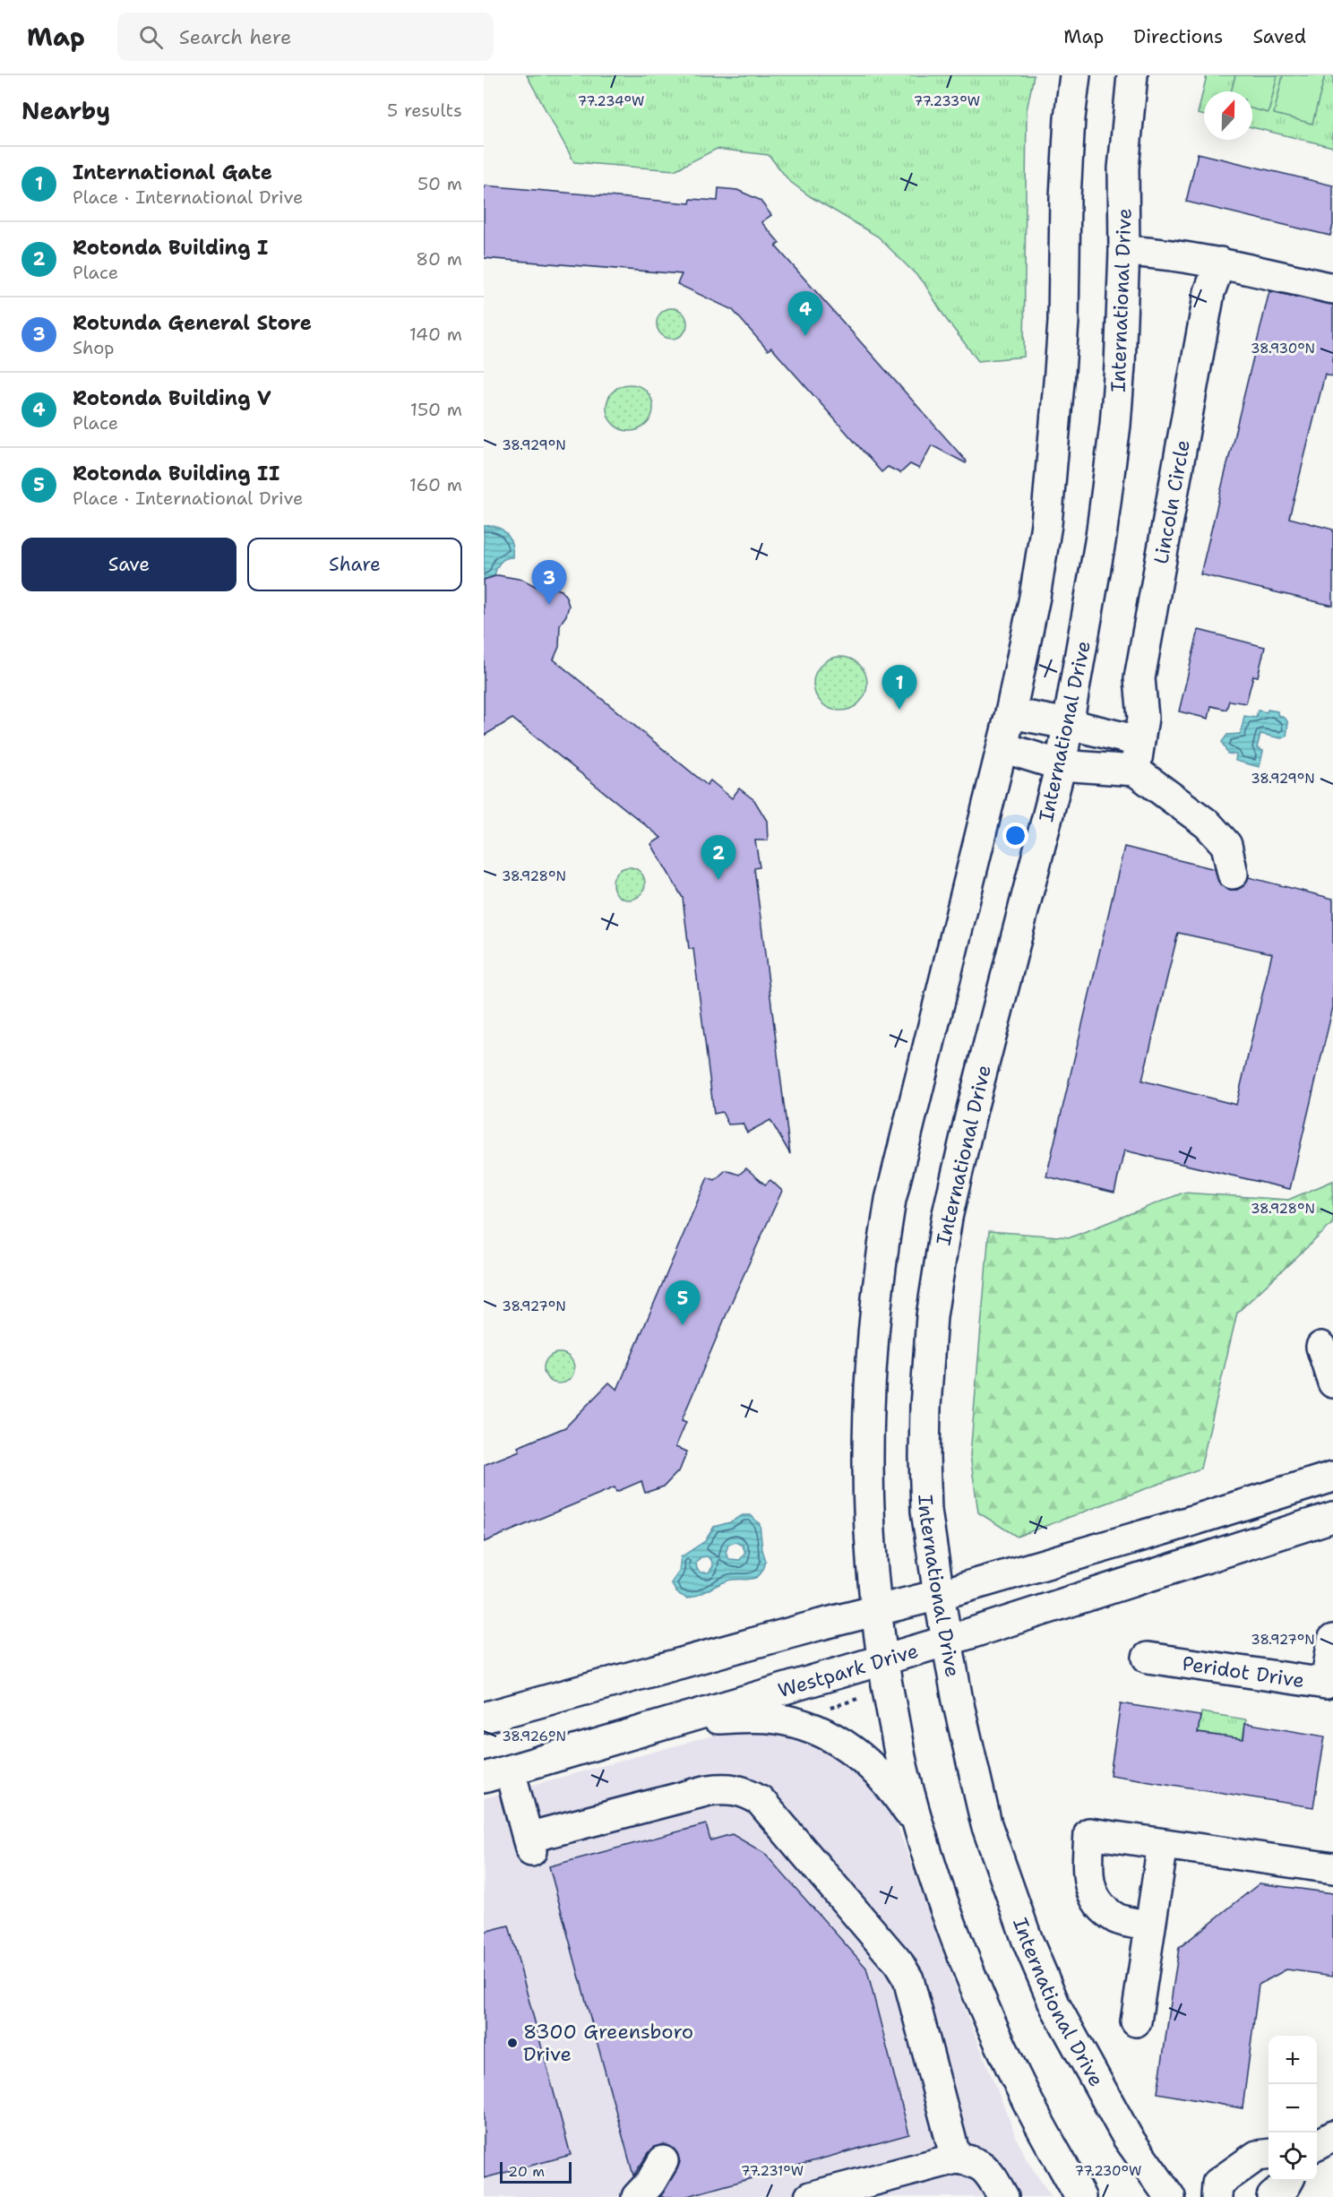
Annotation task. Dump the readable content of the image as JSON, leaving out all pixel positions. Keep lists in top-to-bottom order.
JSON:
{
  "streets": {
    "main road": [
      "International Drive",
      "Lincoln Circle",
      "Westpark Drive",
      "Peridot Drive"
    ]
  },
  "crossings": [
    ["International Drive", "Westpark Drive"]
  ],
  "places": ["8300 Greensboro Drive"],
  "scale_bar": "20 m",
  "north": "top",
  "page": {
    "header": "Map",
    "search": "Search here",
    "nav": ["Map", "Directions", "Saved"],
    "heading": ["Nearby", "5 results"],
    "list": [
      {
        "mark": "1",
        "name": "International Gate",
        "note": "Place · International Drive",
        "value": "50 m"
      },
      {
        "mark": "2",
        "name": "Rotonda Building I",
        "note": "Place",
        "value": "80 m"
      },
      {
        "mark": "3",
        "name": "Rotunda General Store",
        "note": "Shop",
        "value": "140 m"
      },
      {
        "mark": "4",
        "name": "Rotonda Building V",
        "note": "Place",
        "value": "150 m"
      },
      {
        "mark": "5",
        "name": "Rotonda Building II",
        "note": "Place · International Drive",
        "value": "160 m"
      }
    ],
    "pins": [
      "4",
      "3",
      "1",
      "2",
      "5"
    ],
    "buttons": ["Save", "Share"],
    "map_buttons": ["+", "−"],
    "scale": "20 m"
  },
  "coordinates": [
    "77.234°W",
    "77.233°W",
    "38.930°N",
    "38.929°N",
    "38.928°N",
    "38.927°N",
    "38.926°N",
    "77.231°W",
    "77.230°W"
  ]
}
